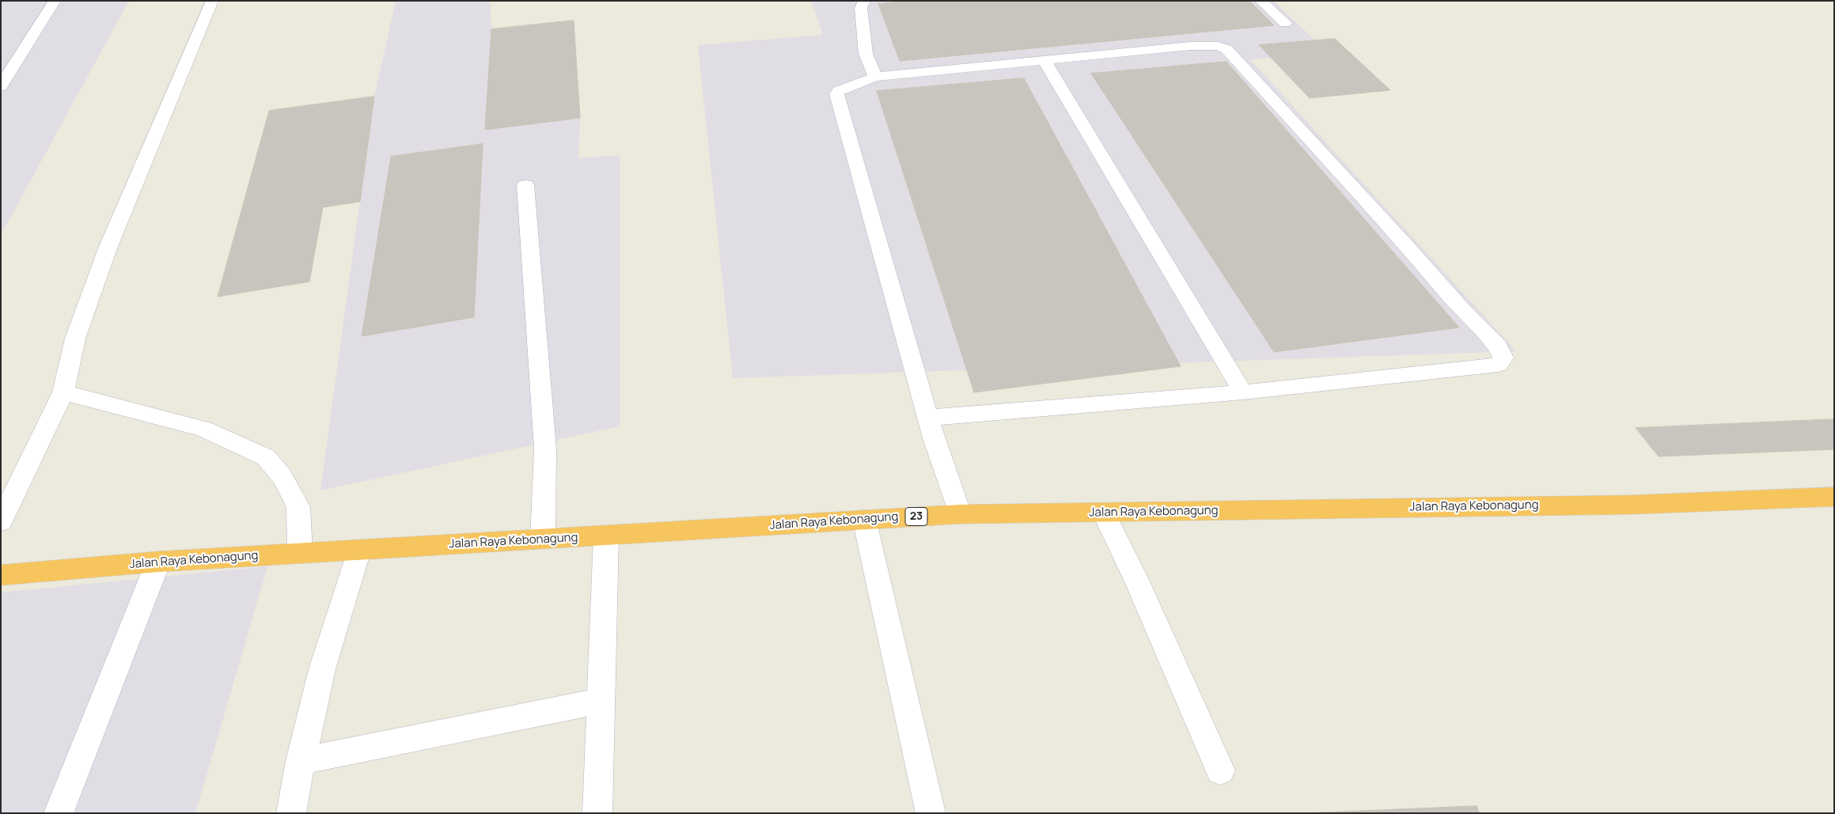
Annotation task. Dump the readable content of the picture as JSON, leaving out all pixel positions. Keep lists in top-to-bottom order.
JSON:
{
  "streets": {
    "highway": ["Jalan Raya Kebonagung", "23"]
  }
}
